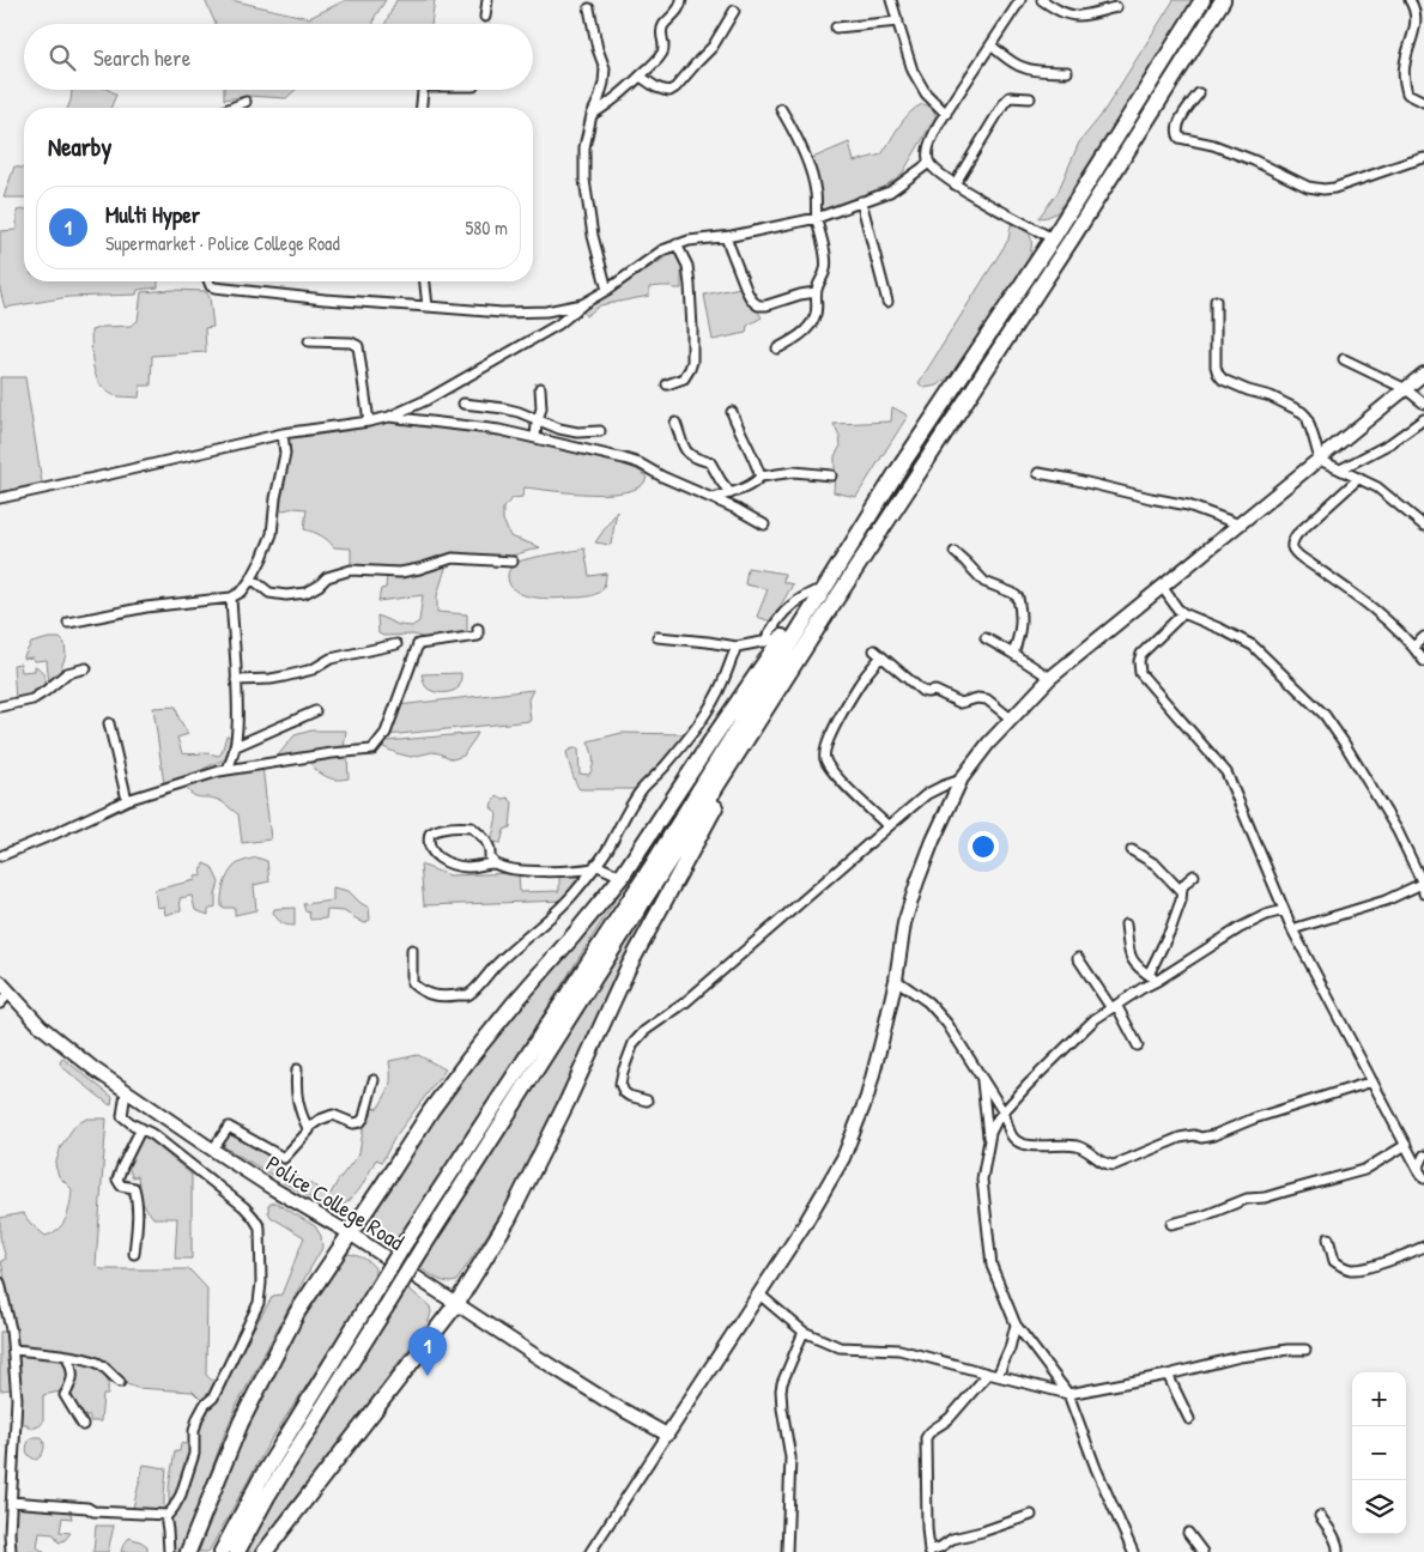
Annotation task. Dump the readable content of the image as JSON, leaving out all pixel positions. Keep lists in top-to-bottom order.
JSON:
{
  "streets": {
    "street": ["Police College Road"]
  },
  "page": {
    "search": "Search here",
    "heading": "Nearby",
    "list": [
      {
        "mark": "1",
        "name": "Multi Hyper",
        "note": "Supermarket · Police College Road",
        "value": "580 m"
      }
    ],
    "pins": "1",
    "map_buttons": ["+", "−"]
  }
}
